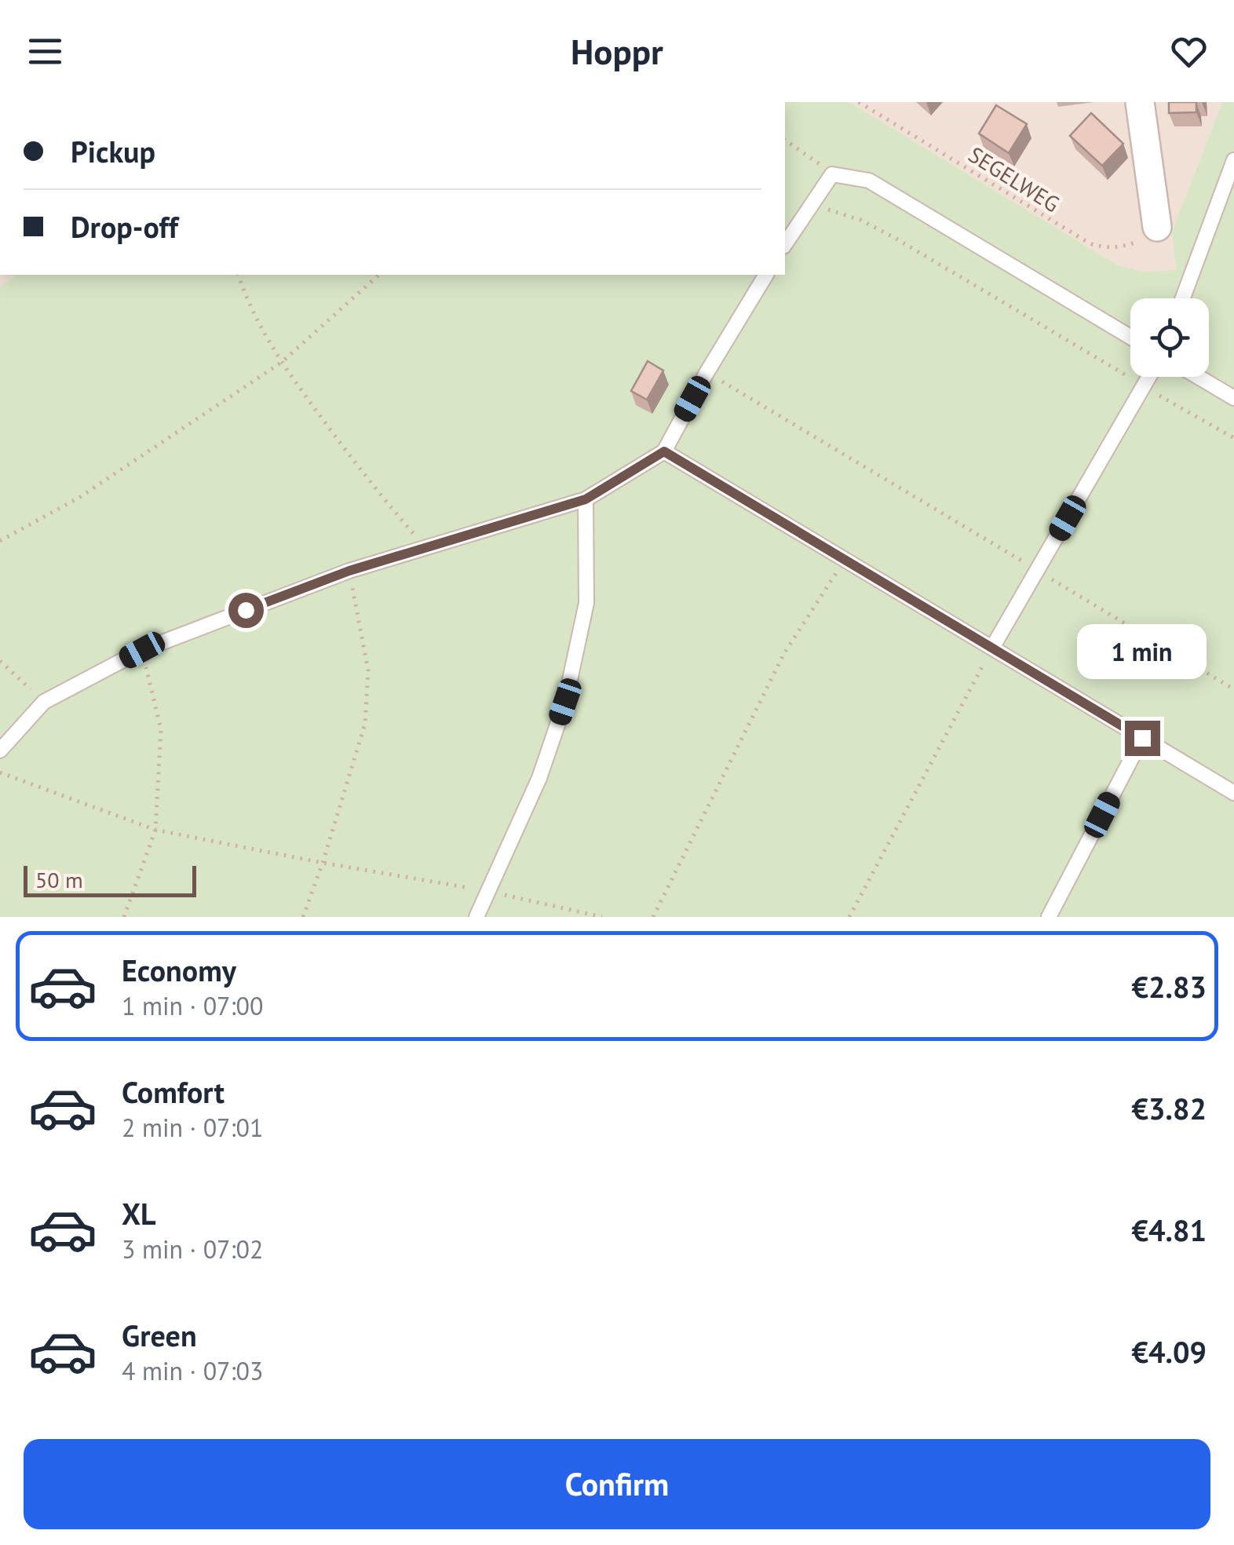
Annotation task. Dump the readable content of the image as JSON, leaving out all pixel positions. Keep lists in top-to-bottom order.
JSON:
{
  "streets": {
    "path": ["SEGELWEG"]
  },
  "scale_bar": "50 m",
  "page": {
    "header": "Hoppr",
    "banner": ["Pickup", "Drop-off"],
    "bubble": "1 min",
    "scale": "50 m",
    "list": [
      {
        "name": "Economy",
        "note": "1 min · 07:00",
        "value": "€2.83"
      },
      {
        "name": "Comfort",
        "note": "2 min · 07:01",
        "value": "€3.82"
      },
      {
        "name": "XL",
        "note": "3 min · 07:02",
        "value": "€4.81"
      },
      {
        "name": "Green",
        "note": "4 min · 07:03",
        "value": "€4.09"
      }
    ],
    "buttons": "Confirm"
  }
}
